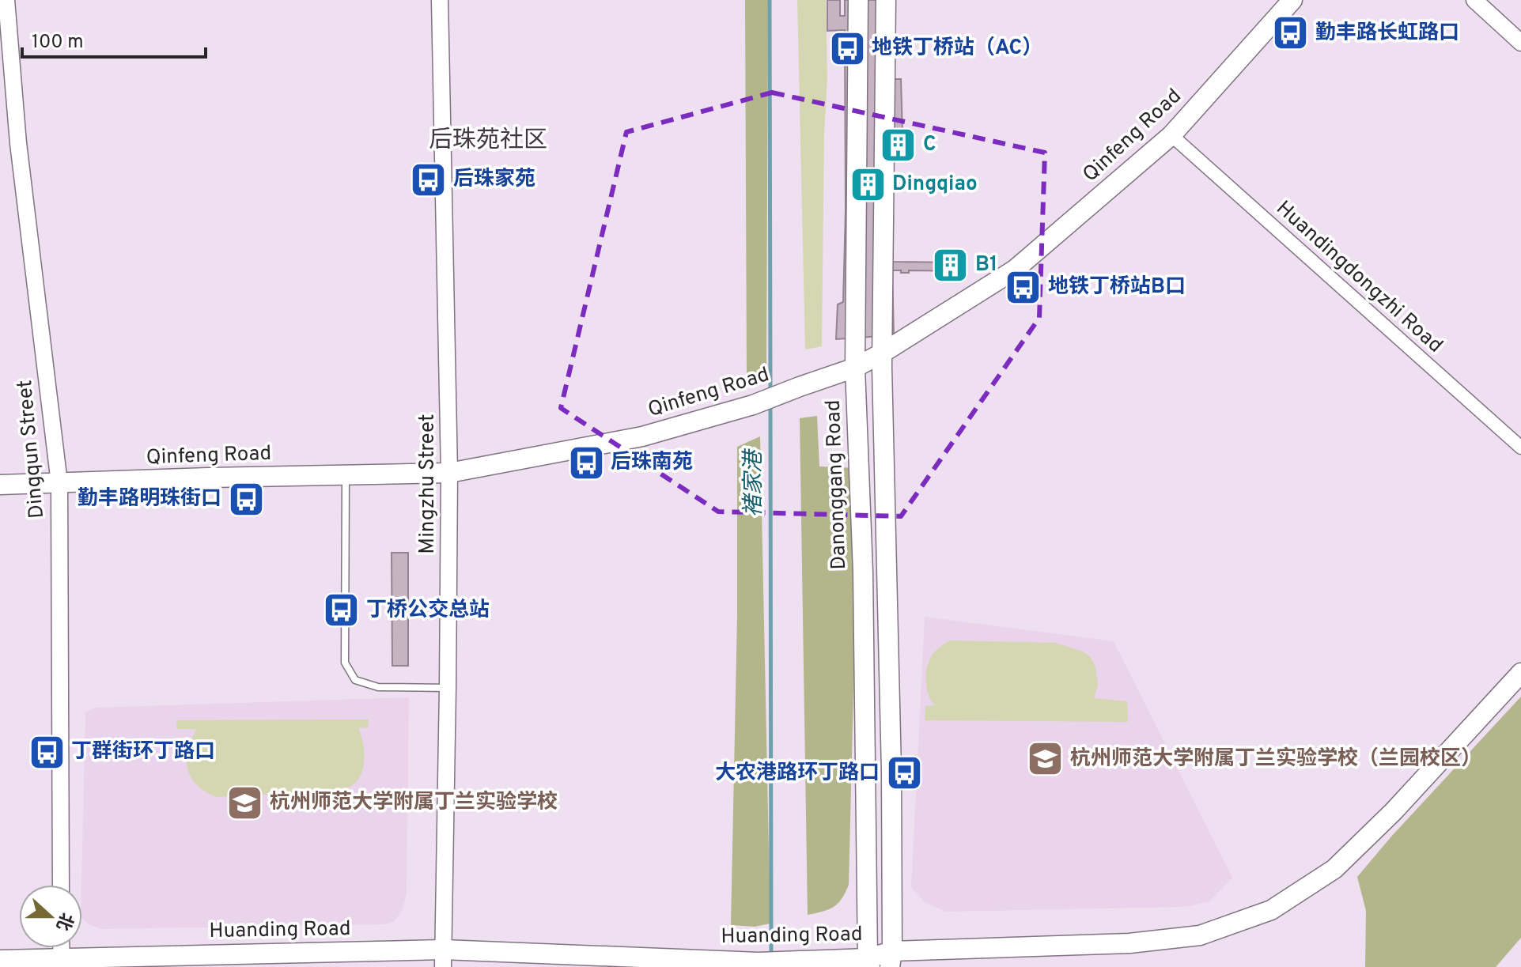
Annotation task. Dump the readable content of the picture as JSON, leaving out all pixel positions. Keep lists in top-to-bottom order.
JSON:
{
  "streets": {
    "main road": ["Qinfeng Road", "Danonggang Road", "Huanding Road"],
    "street": ["Huandingdongzhi Road", "Dingqun Street", "Mingzhu Street"]
  },
  "crossings": [
    ["Qinfeng Road", "Huandingdongzhi Road"],
    ["Qinfeng Road", "Dingqun Street"],
    ["Qinfeng Road", "Mingzhu Street"],
    ["Qinfeng Road", "Danonggang Road"],
    ["Mingzhu Street", "Huanding Road"],
    ["Danonggang Road", "Huanding Road"]
  ],
  "districts": ["后珠苑社区"],
  "water": ["褚家港"],
  "places": {
    "bus stop": [
      "勤丰路长虹路口",
      "地铁丁桥站（A·C）",
      "后珠家苑",
      "地铁丁桥站B口",
      "后珠南苑",
      "勤丰路明珠街口",
      "丁桥公交总站",
      "丁群街环丁路口",
      "大农港路环丁路口"
    ],
    "building": ["C", "Dingqiao", "B1"],
    "school or university": ["杭州师范大学附属丁兰实验学校（兰园校区）", "杭州师范大学附属丁兰实验学校"]
  },
  "scale_bar": "100 m",
  "north": "right"
}
